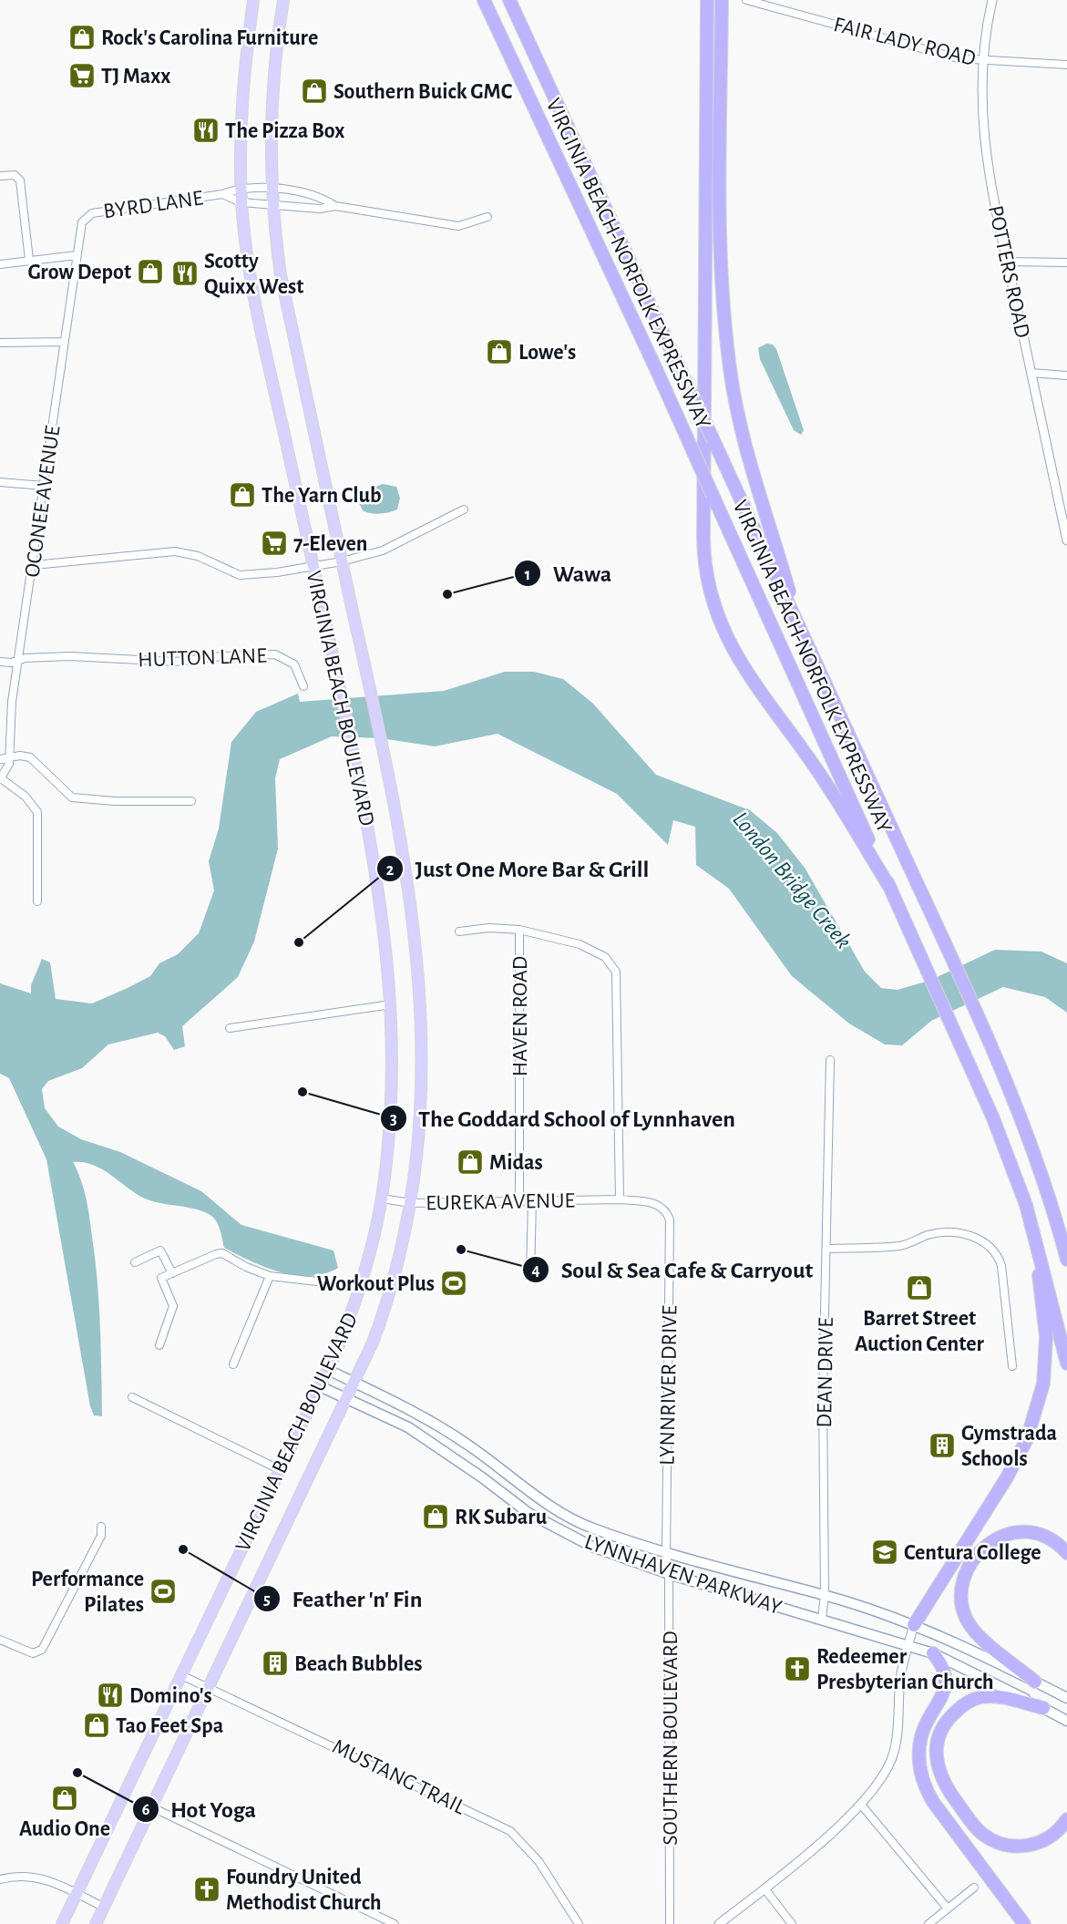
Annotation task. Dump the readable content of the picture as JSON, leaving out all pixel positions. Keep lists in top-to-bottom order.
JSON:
{
  "streets": {
    "highway": ["VIRGINIA BEACH-NORFOLK EXPRESSWAY"],
    "main road": ["VIRGINIA BEACH BOULEVARD", "LYNNHAVEN PARKWAY"],
    "street": [
      "FAIR LADY ROAD",
      "BYRD LANE",
      "POTTERS ROAD",
      "OCONEE AVENUE",
      "HUTTON LANE",
      "HAVEN ROAD",
      "EUREKA AVENUE",
      "DEAN DRIVE",
      "LYNNRIVER DRIVE",
      "SOUTHERN BOULEVARD",
      "MUSTANG TRAIL"
    ]
  },
  "crossings": [
    ["FAIR LADY ROAD", "POTTERS ROAD"],
    ["BYRD LANE", "OCONEE AVENUE"],
    ["BYRD LANE", "VIRGINIA BEACH BOULEVARD"],
    ["OCONEE AVENUE", "HUTTON LANE"],
    ["VIRGINIA BEACH BOULEVARD", "EUREKA AVENUE"],
    ["VIRGINIA BEACH BOULEVARD", "LYNNHAVEN PARKWAY"],
    ["VIRGINIA BEACH BOULEVARD", "MUSTANG TRAIL"],
    ["HAVEN ROAD", "EUREKA AVENUE"],
    ["EUREKA AVENUE", "LYNNRIVER DRIVE"],
    ["DEAN DRIVE", "LYNNHAVEN PARKWAY"],
    ["LYNNRIVER DRIVE", "LYNNHAVEN PARKWAY"],
    ["LYNNRIVER DRIVE", "SOUTHERN BOULEVARD"],
    ["LYNNHAVEN PARKWAY", "SOUTHERN BOULEVARD"]
  ],
  "water": ["London Bridge Creek"],
  "places": {
    "shop": [
      "Rock's Carolina Furniture",
      "Southern Buick GMC",
      "Grow Depot",
      "Lowe's",
      "The Yarn Club",
      "Midas",
      "Barret Street Auction Center",
      "RK Subaru",
      "Tao Feet Spa",
      "Audio One"
    ],
    "supermarket": ["TJ Maxx", "7-Eleven"],
    "restaurant": ["The Pizza Box", "Scotty Quixx West", "Domino's"],
    "other": [
      "Wawa",
      "Just One More Bar & Grill",
      "The Goddard School of Lynnhaven",
      "Soul & Sea Cafe & Carryout",
      "Feather 'n' Fin",
      "Hot Yoga"
    ],
    "sports": ["Workout Plus", "Performance Pilates"],
    "building": ["Gymstrada Schools", "Beach Bubbles"],
    "school or university": ["Centura College"],
    "church": ["Redeemer Presbyterian Church", "Foundry United Methodist Church"]
  }
}
